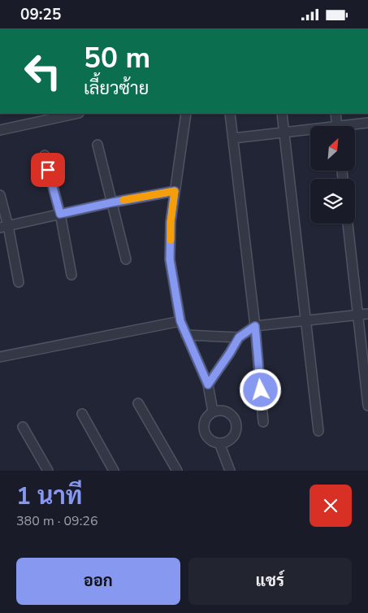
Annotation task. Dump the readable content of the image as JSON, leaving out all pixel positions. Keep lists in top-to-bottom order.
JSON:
{
  "north": "top right",
  "page": {
    "status": "09:25",
    "turn": ["50 m", "เลี้ยวซ้าย"],
    "heading": ["1 นาที", "380 m · 09:26"],
    "buttons": ["ออก", "แชร์"]
  }
}
